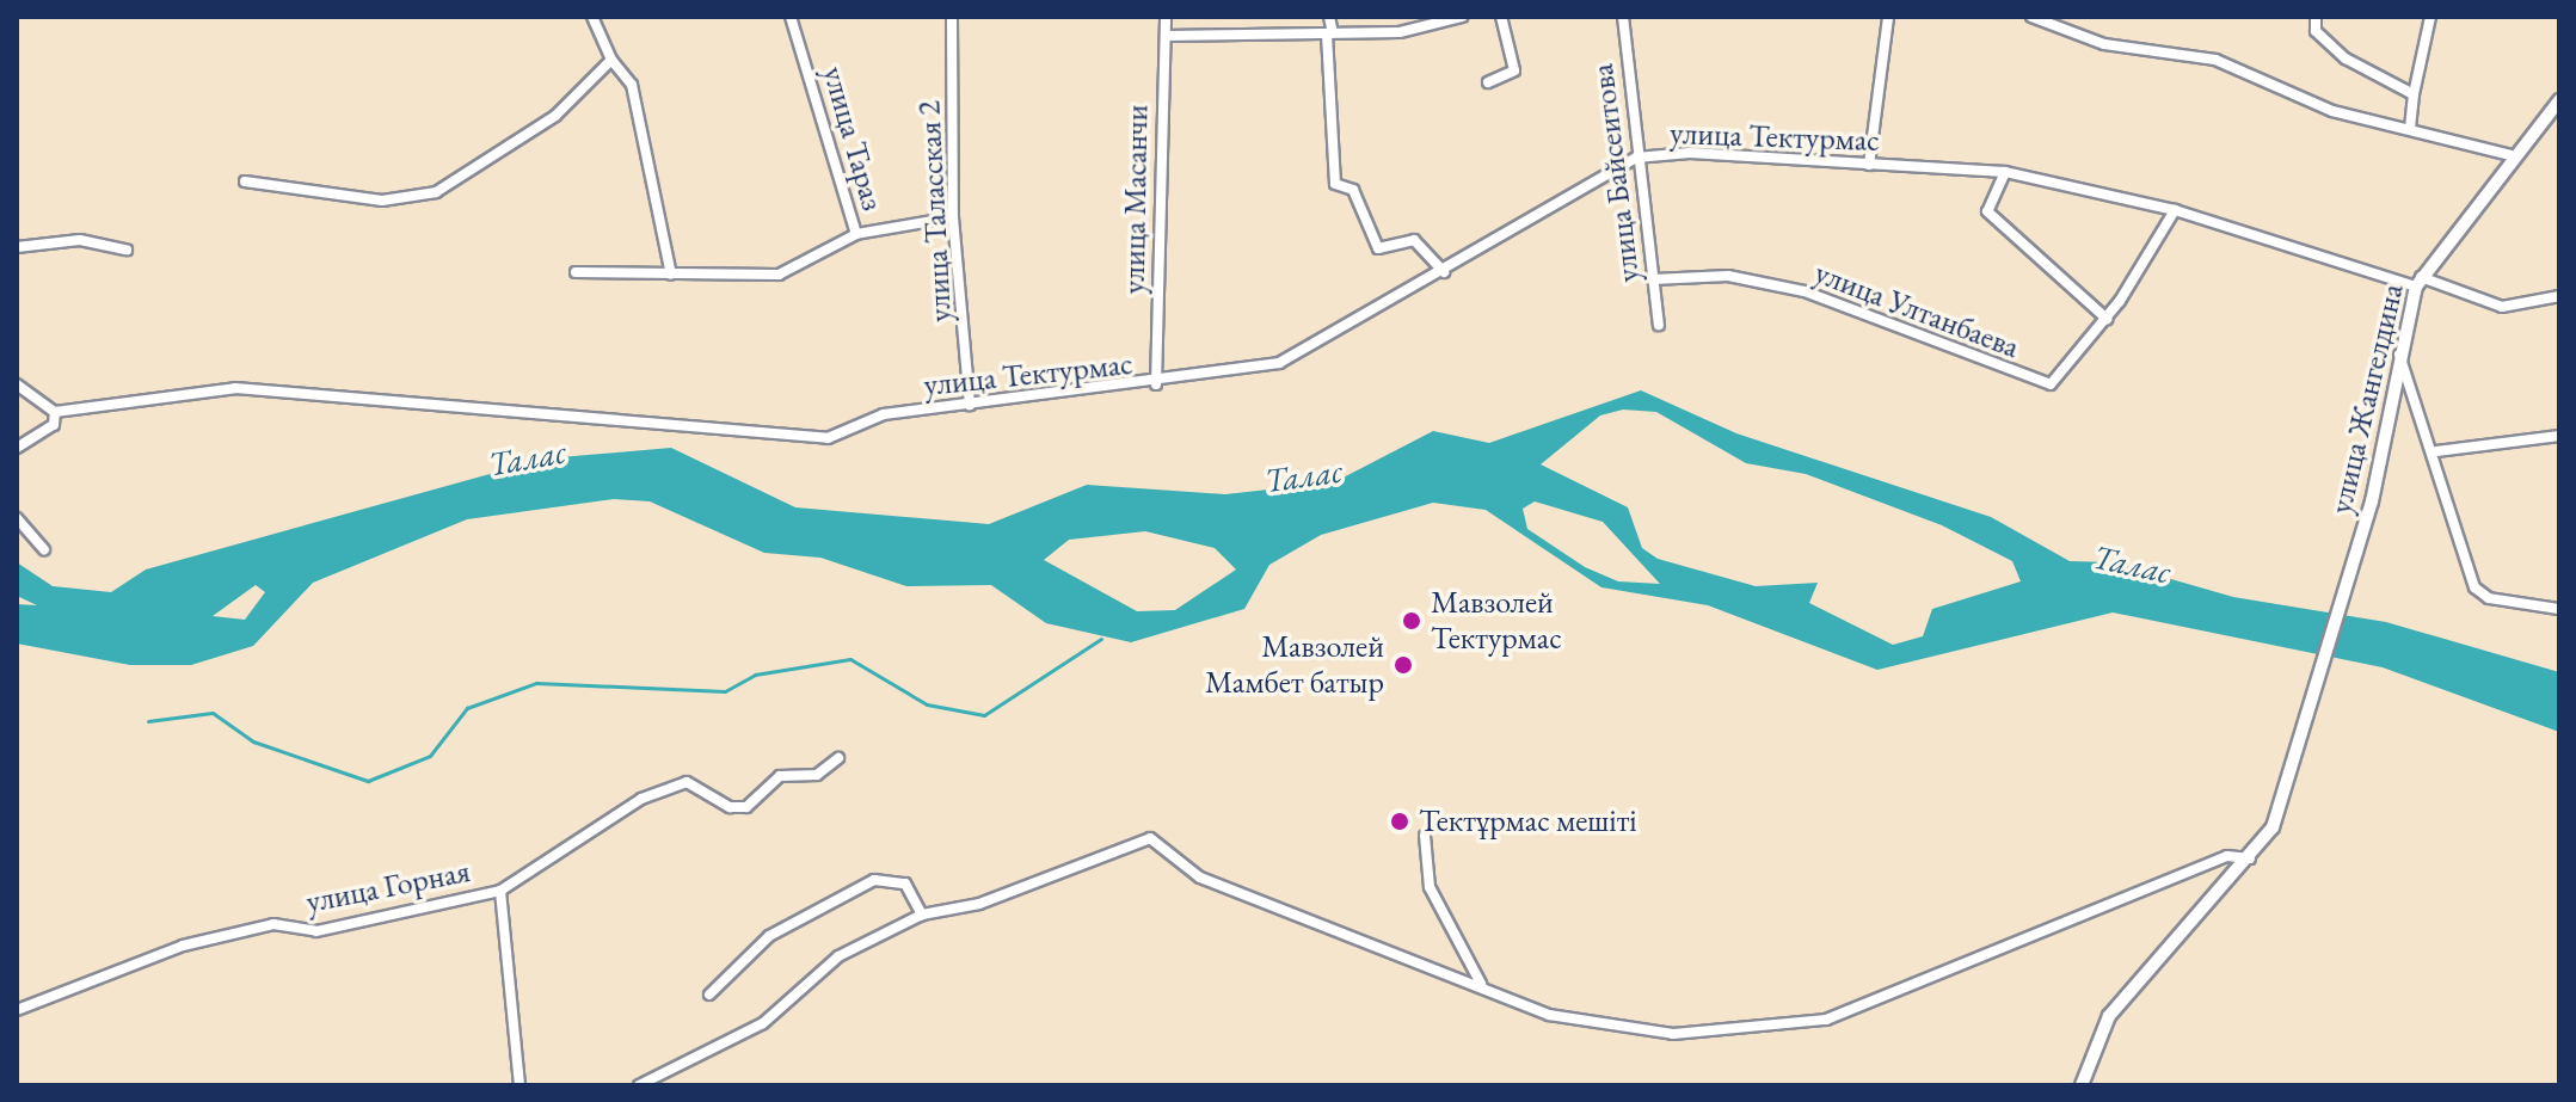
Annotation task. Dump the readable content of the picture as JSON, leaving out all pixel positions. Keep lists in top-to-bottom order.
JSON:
{
  "streets": {
    "street": [
      "улица Тектурмас",
      "улица Тараз",
      "улица Байсеитова",
      "улица Масанчи",
      "улица Таласская 2",
      "улица Ултанбаева",
      "улица Жангелдина",
      "улица Горная"
    ]
  },
  "crossings": [
    ["улица Тектурмас", "улица Байсеитова"],
    ["улица Тектурмас", "улица Масанчи"],
    ["улица Тектурмас", "улица Таласская 2"],
    ["улица Тектурмас", "улица Жангелдина"],
    ["улица Тараз", "улица Таласская 2"],
    ["улица Байсеитова", "улица Ултанбаева"]
  ],
  "water": ["Талас"],
  "places": ["Мавзолей Тектурмас", "Мавзолей Мамбет батыр", "Тектұрмас мешіті"]
}
